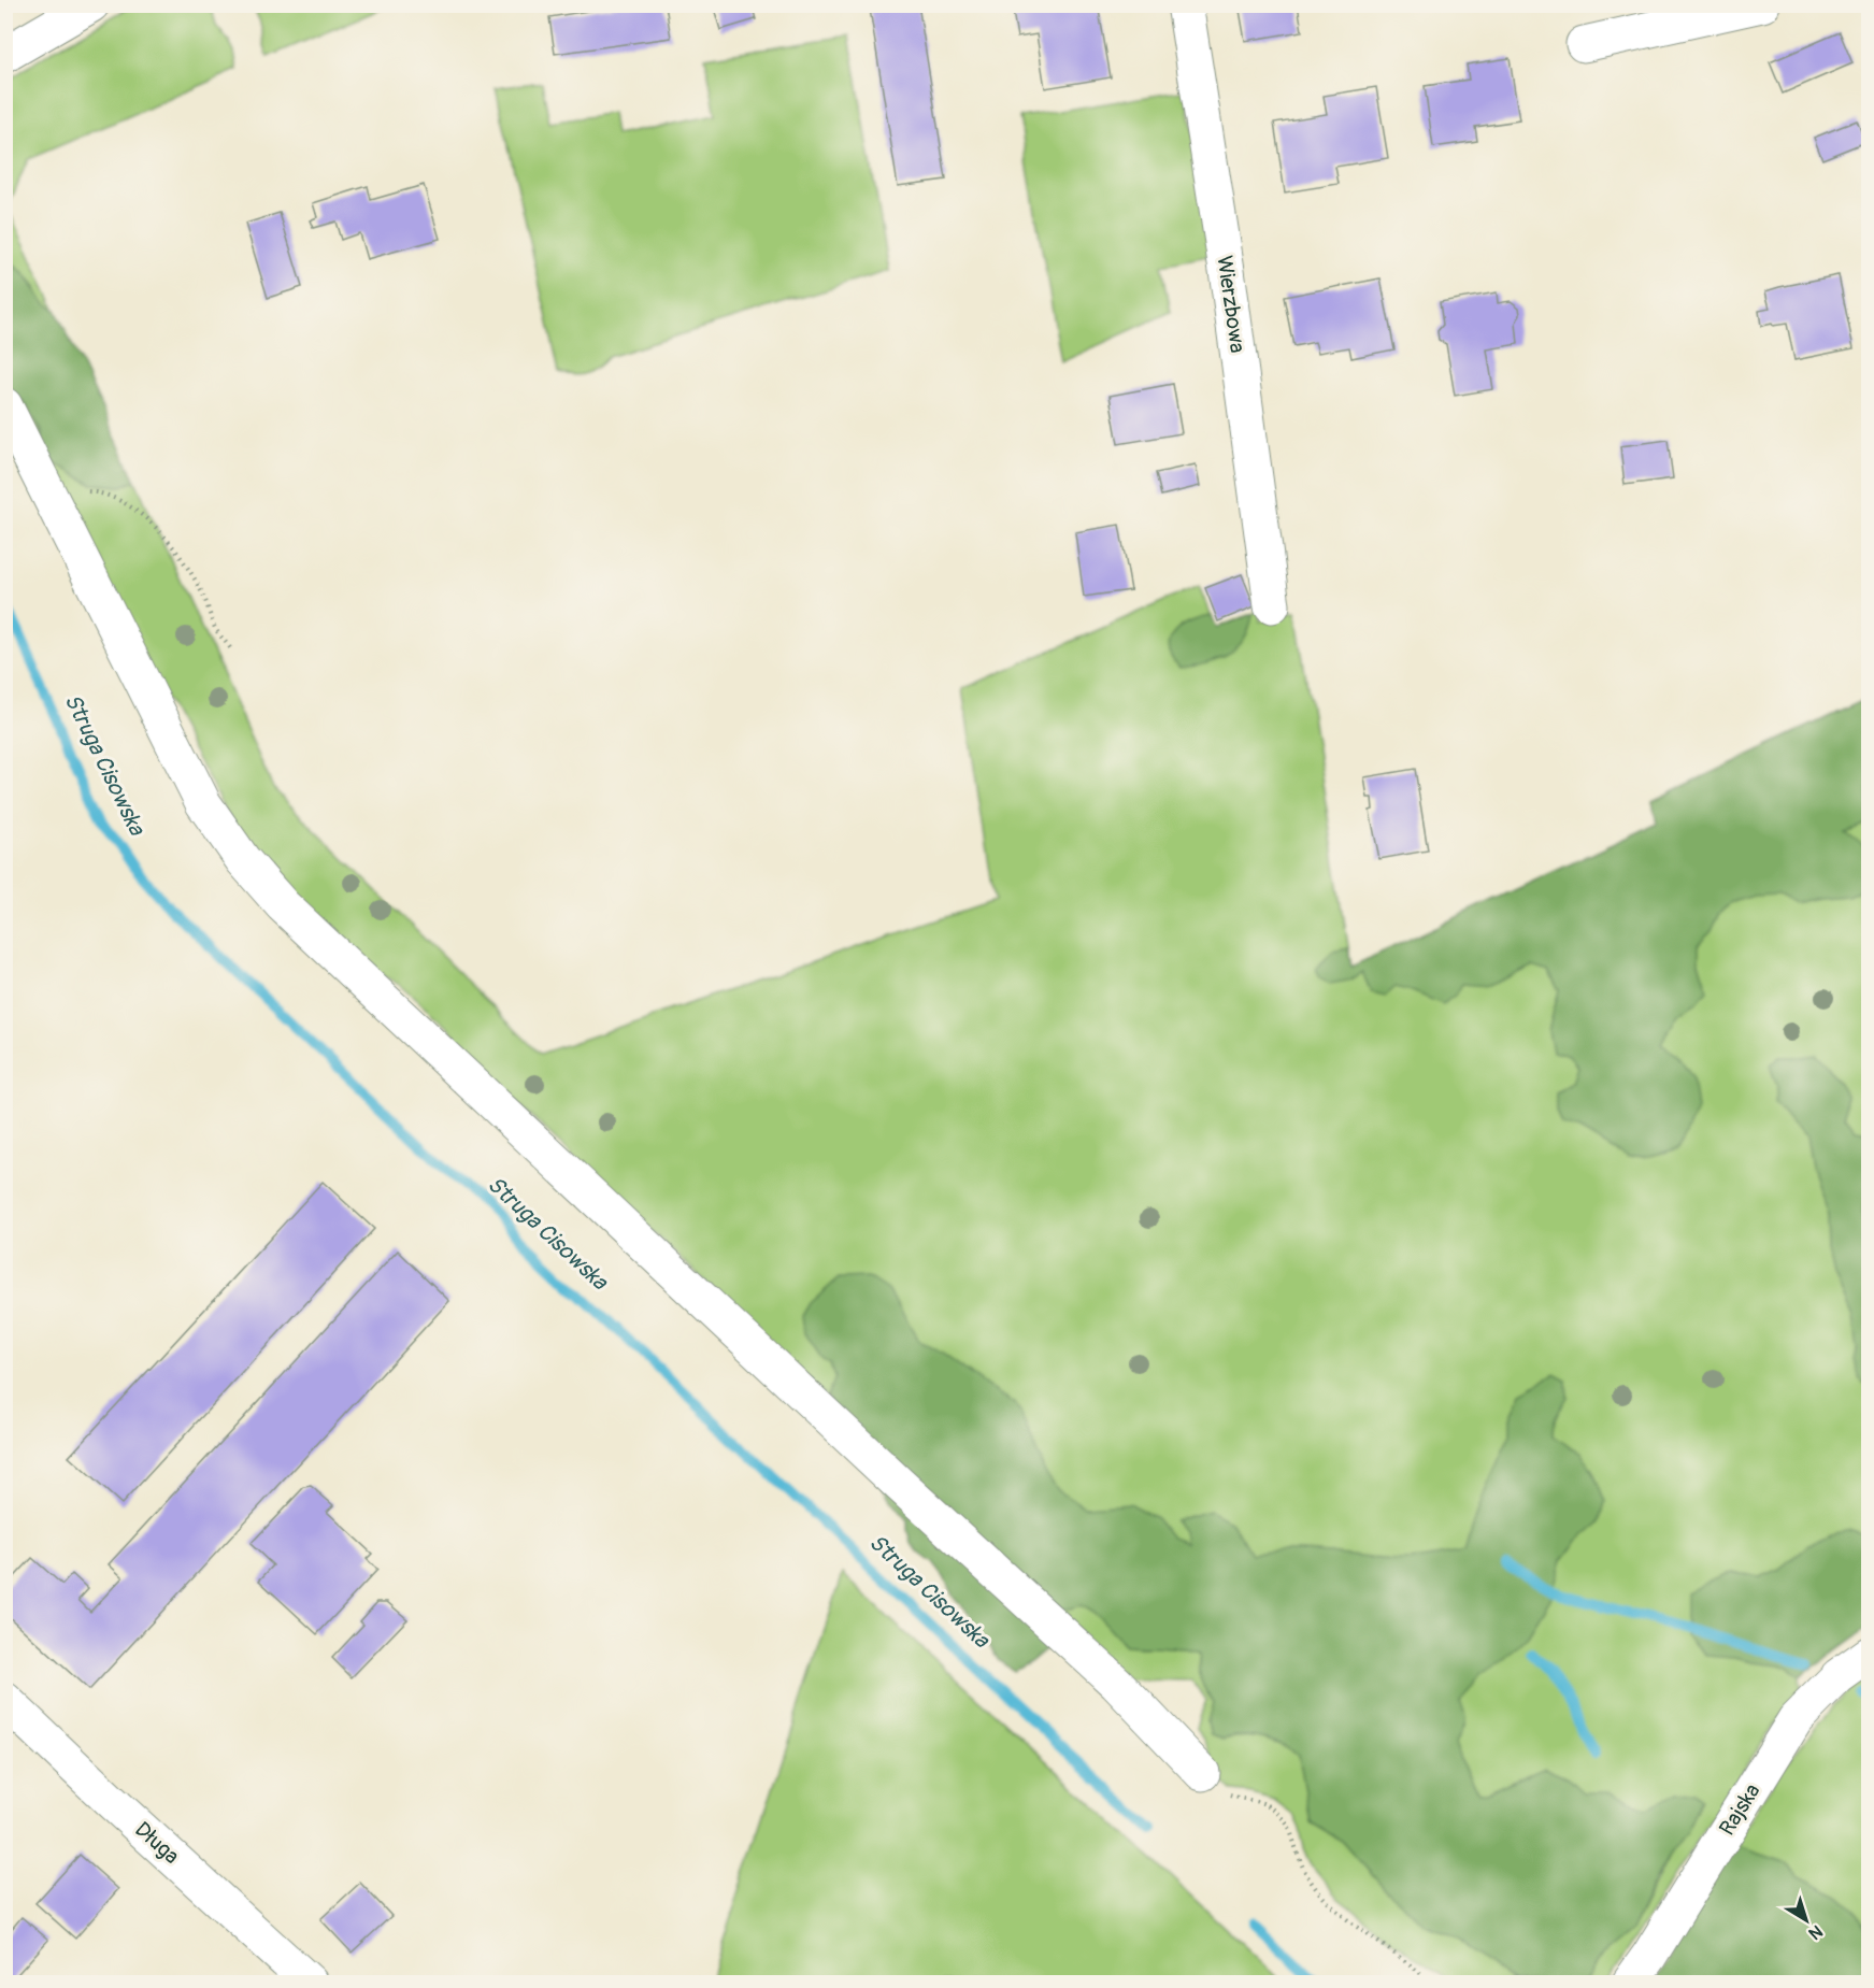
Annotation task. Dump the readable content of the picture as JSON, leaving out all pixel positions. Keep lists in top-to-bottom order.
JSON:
{
  "streets": {
    "street": ["Wierzbowa", "Rajska", "Długa"]
  },
  "water": ["Struga Cisowska"],
  "north": "bottom right"
}
